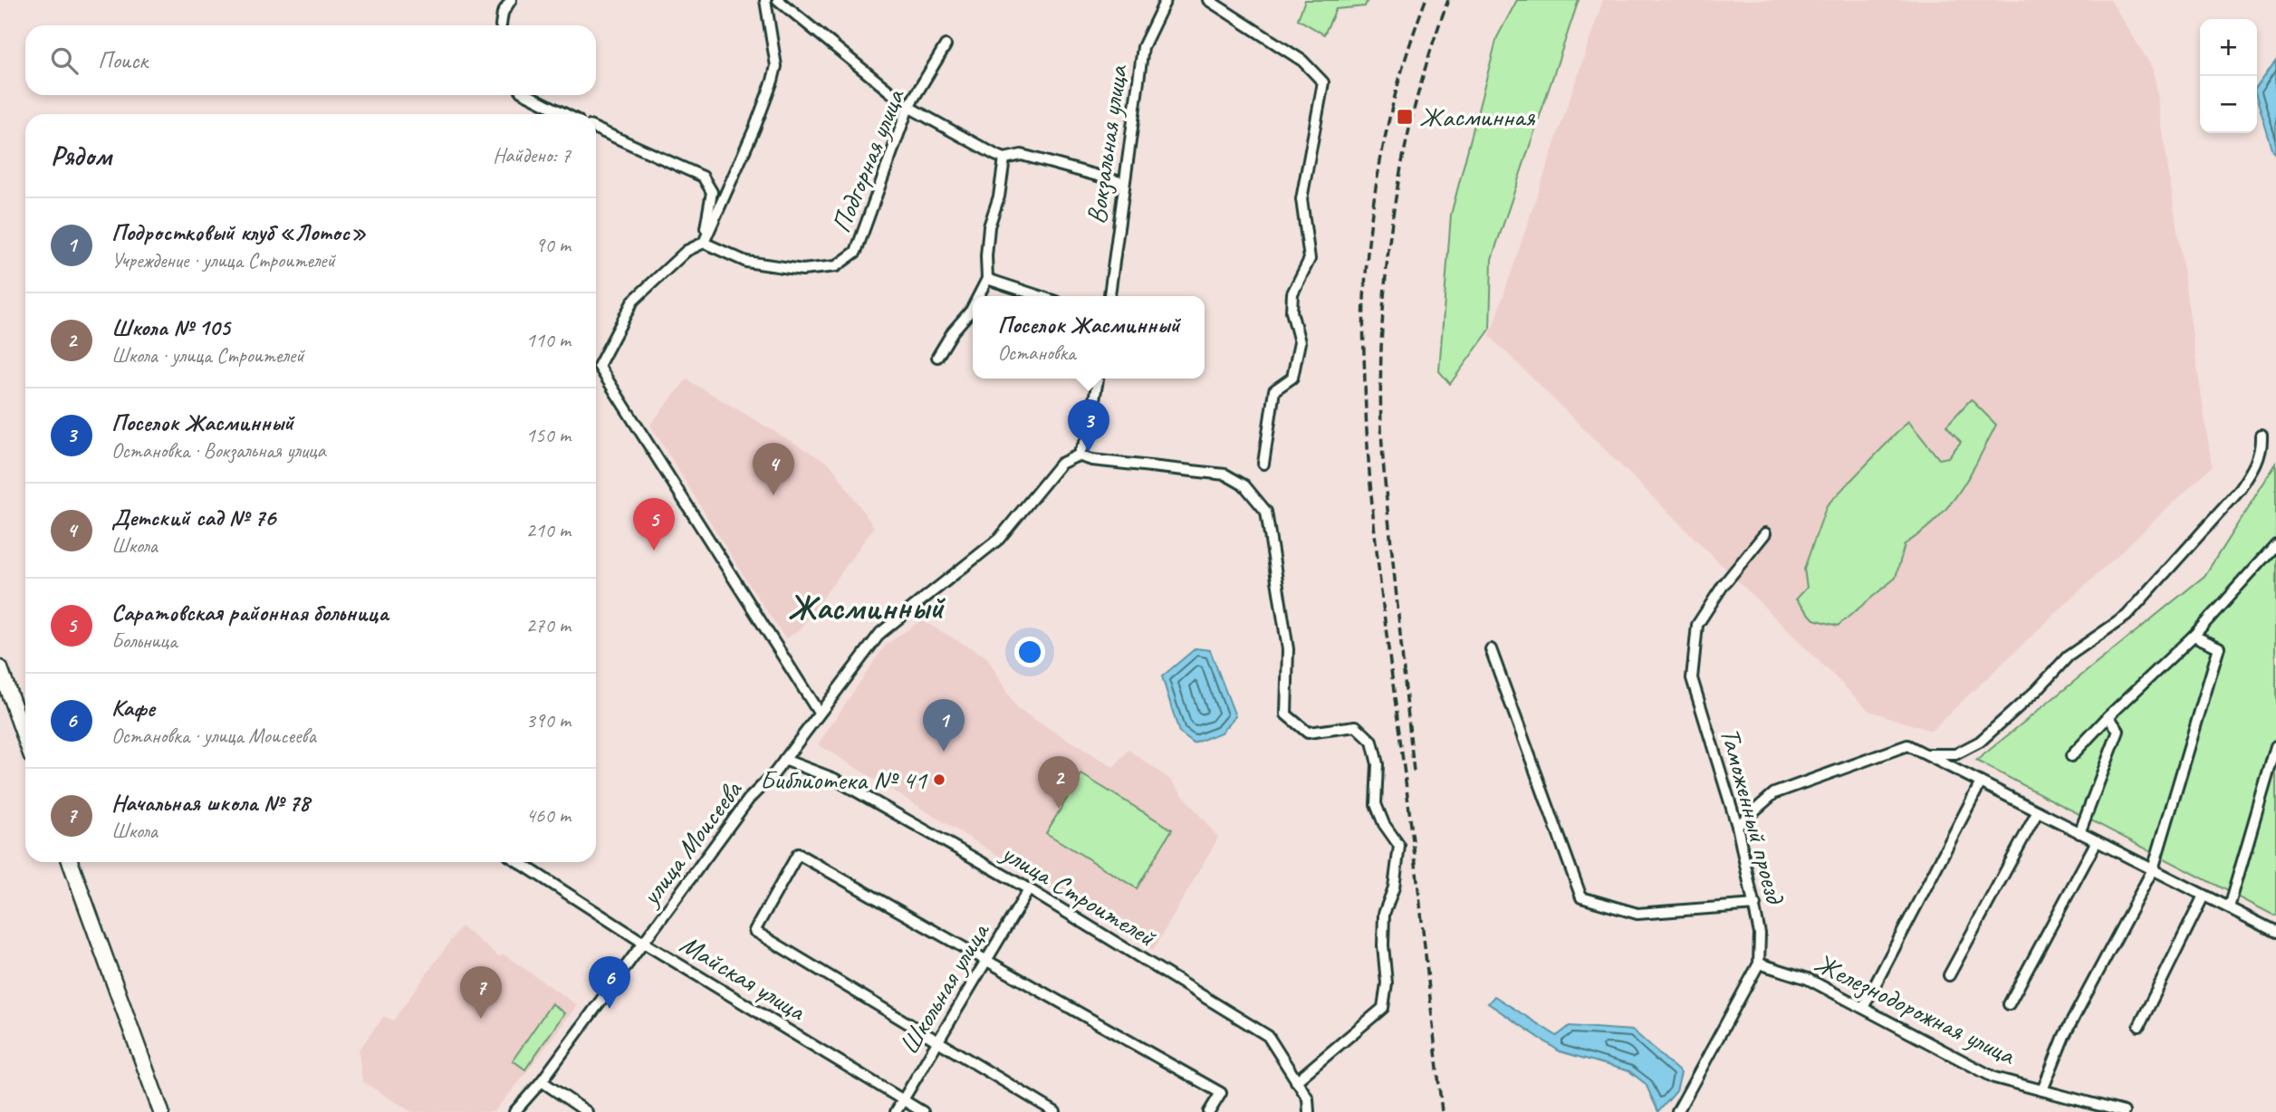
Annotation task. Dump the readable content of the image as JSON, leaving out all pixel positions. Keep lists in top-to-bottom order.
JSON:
{
  "streets": {
    "street": [
      "Вокзальная улица",
      "Подгорная улица",
      "Таможенный проезд",
      "улица Моисеева",
      "улица Строителей",
      "Майская улица",
      "Школьная улица",
      "Железнодорожная улица"
    ]
  },
  "crossings": [
    ["Таможенный проезд", "Железнодорожная улица"],
    ["улица Моисеева", "улица Строителей"],
    ["улица Моисеева", "Майская улица"],
    ["улица Строителей", "Школьная улица"],
    ["Майская улица", "Школьная улица"]
  ],
  "districts": ["Жасминный"],
  "places": {
    "transit": ["Жасминная"],
    "other": ["Библиотека № 41"]
  },
  "page": {
    "map_buttons": ["+", "−"],
    "search": "Поиск",
    "heading": ["Рядом", "Найдено: 7"],
    "list": [
      {
        "mark": "1",
        "name": "Подростковый клуб «Лотос»",
        "note": "Учреждение · улица Строителей",
        "value": "90 m"
      },
      {
        "mark": "2",
        "name": "Школа № 105",
        "note": "Школа · улица Строителей",
        "value": "110 m"
      },
      {
        "mark": "3",
        "name": "Поселок Жасминный",
        "note": "Остановка · Вокзальная улица",
        "value": "150 m"
      },
      {
        "mark": "4",
        "name": "Детский сад № 76",
        "note": "Школа",
        "value": "210 m"
      },
      {
        "mark": "5",
        "name": "Саратовская районная больница",
        "note": "Больница",
        "value": "270 m"
      },
      {
        "mark": "6",
        "name": "Кафе",
        "note": "Остановка · улица Моисеева",
        "value": "390 m"
      },
      {
        "mark": "7",
        "name": "Начальная школа № 78",
        "note": "Школа",
        "value": "460 m"
      }
    ],
    "popup": ["Поселок Жасминный", "Остановка"],
    "pins": [
      "3",
      "4",
      "5",
      "1",
      "2",
      "6",
      "7"
    ]
  }
}
